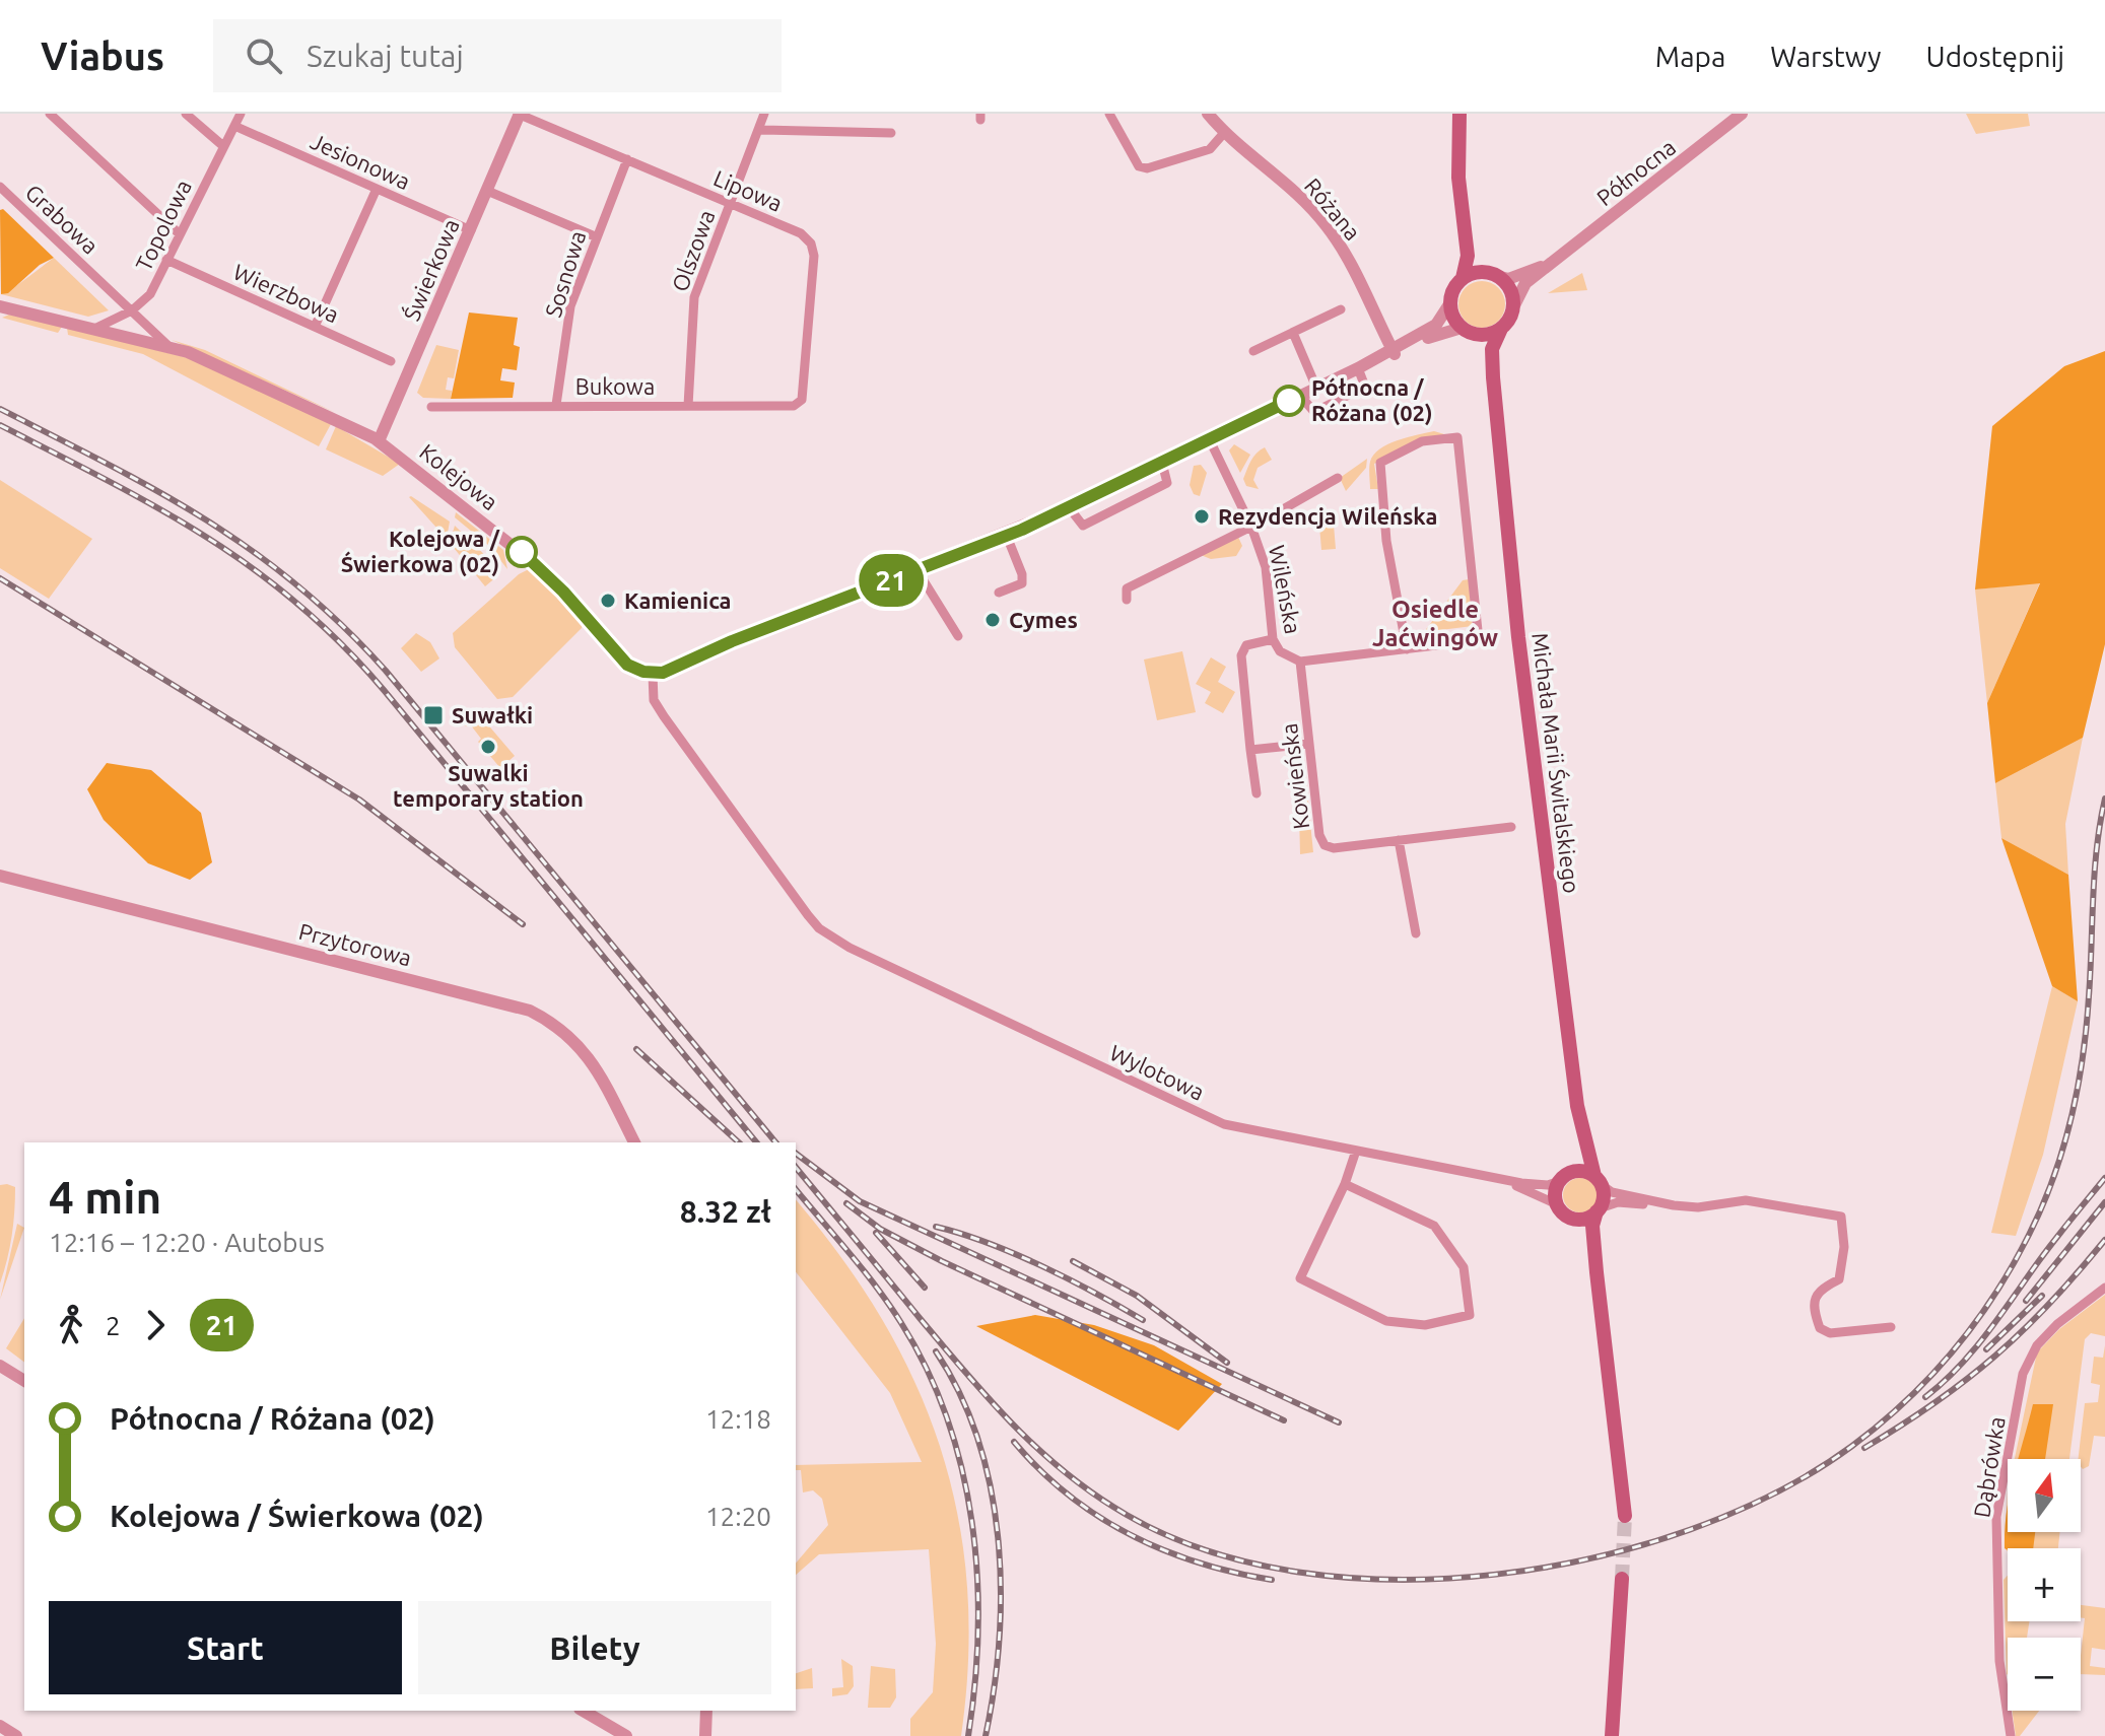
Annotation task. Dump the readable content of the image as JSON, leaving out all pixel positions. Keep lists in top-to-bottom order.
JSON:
{
  "streets": {
    "main road": ["Michała Marii Świtalskiego"],
    "street": [
      "Jesionowa",
      "Północna",
      "Lipowa",
      "Różana",
      "Grabowa",
      "Topolowa",
      "Olszowa",
      "Świerkowa",
      "Sosnowa",
      "Wierzbowa",
      "Bukowa",
      "Kolejowa",
      "Wileńska",
      "Kowieńska",
      "Przytorowa",
      "Wylotowa",
      "Dąbrówka"
    ]
  },
  "crossings": [
    ["Jesionowa", "Topolowa"],
    ["Jesionowa", "Świerkowa"],
    ["Północna", "Michała Marii Świtalskiego"],
    ["Lipowa", "Olszowa"],
    ["Lipowa", "Świerkowa"],
    ["Lipowa", "Sosnowa"],
    ["Lipowa", "Bukowa"],
    ["Grabowa", "Topolowa"],
    ["Grabowa", "Kolejowa"],
    ["Topolowa", "Wierzbowa"],
    ["Topolowa", "Kolejowa"],
    ["Olszowa", "Bukowa"],
    ["Świerkowa", "Kolejowa"],
    ["Sosnowa", "Bukowa"],
    ["Kolejowa", "Wylotowa"],
    ["Wileńska", "Kowieńska"],
    ["Michała Marii Świtalskiego", "Wylotowa"]
  ],
  "districts": ["Osiedle Jaćwingów"],
  "places": {
    "other": [
      "Północna / Różana (02)",
      "Rezydencja Wileńska",
      "Kolejowa / Świerkowa (02)",
      "Kamienica",
      "Cymes",
      "Suwalki temporary station"
    ],
    "transit": ["Suwałki"]
  },
  "lines": ["bus line 21"],
  "north": "top",
  "page": {
    "header": "Viabus",
    "search": "Szukaj tutaj",
    "nav": ["Mapa", "Warstwy", "Udostępnij"],
    "on_map": "21",
    "heading": ["4 min", "12:16 – 12:20 · Autobus", "8.32 zł"],
    "legs": ["2", "21"],
    "list": [
      {
        "name": "Północna / Różana (02)",
        "value": "12:18"
      },
      {
        "name": "Kolejowa / Świerkowa (02)",
        "value": "12:20"
      }
    ],
    "map_buttons": ["+", "−"],
    "buttons": ["Start", "Bilety"]
  }
}
